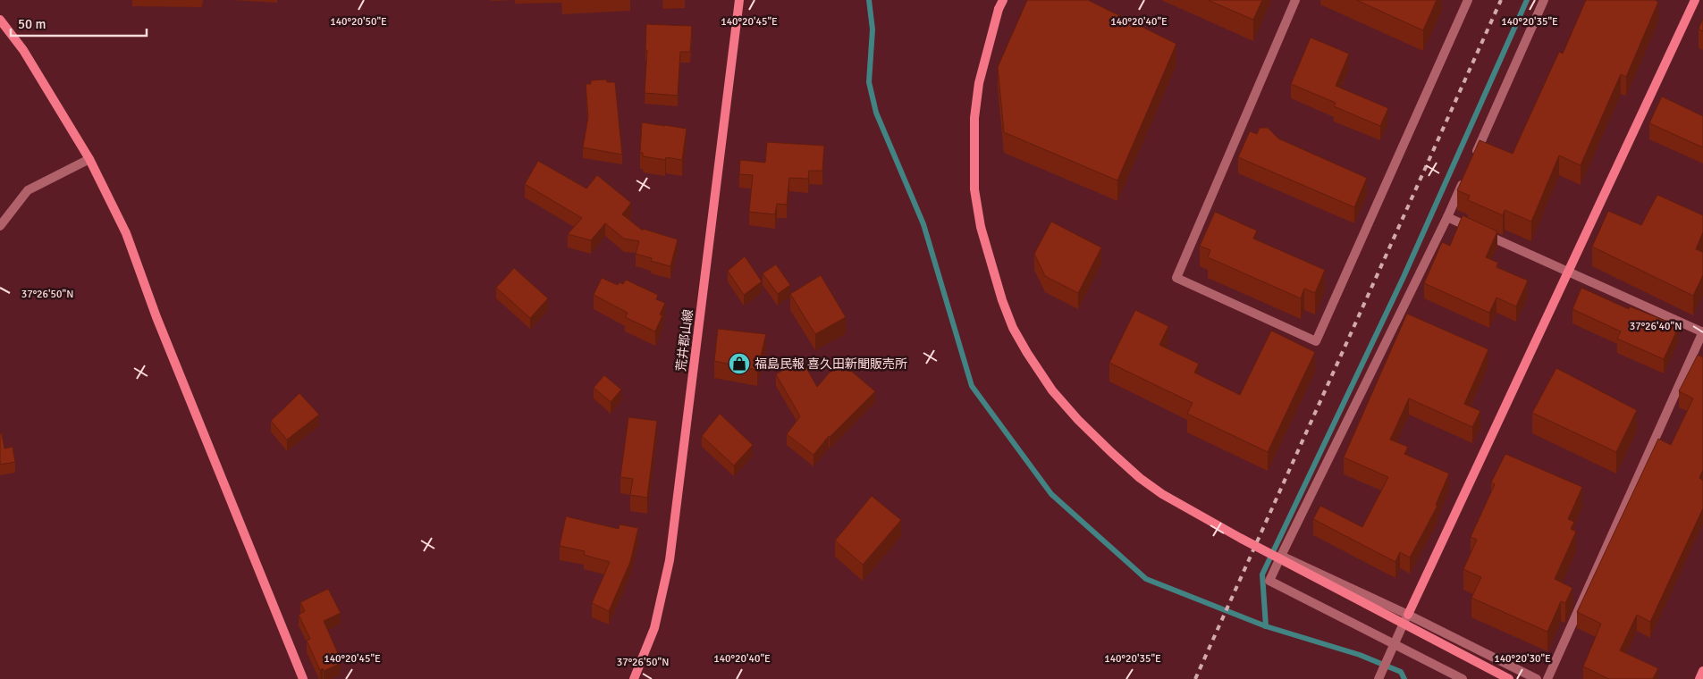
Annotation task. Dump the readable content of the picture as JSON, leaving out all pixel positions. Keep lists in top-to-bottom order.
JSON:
{
  "streets": {
    "street": ["荒井郡山線"]
  },
  "places": {
    "shop": ["福島民報 喜久田新聞販売所"]
  },
  "scale_bar": "50 m",
  "coordinates": [
    "140°20'50\"E",
    "140°20'45\"E",
    "140°20'40\"E",
    "140°20'35\"E",
    "37°26'50\"N",
    "37°26'40\"N",
    "140°20'30\"E"
  ]
}
